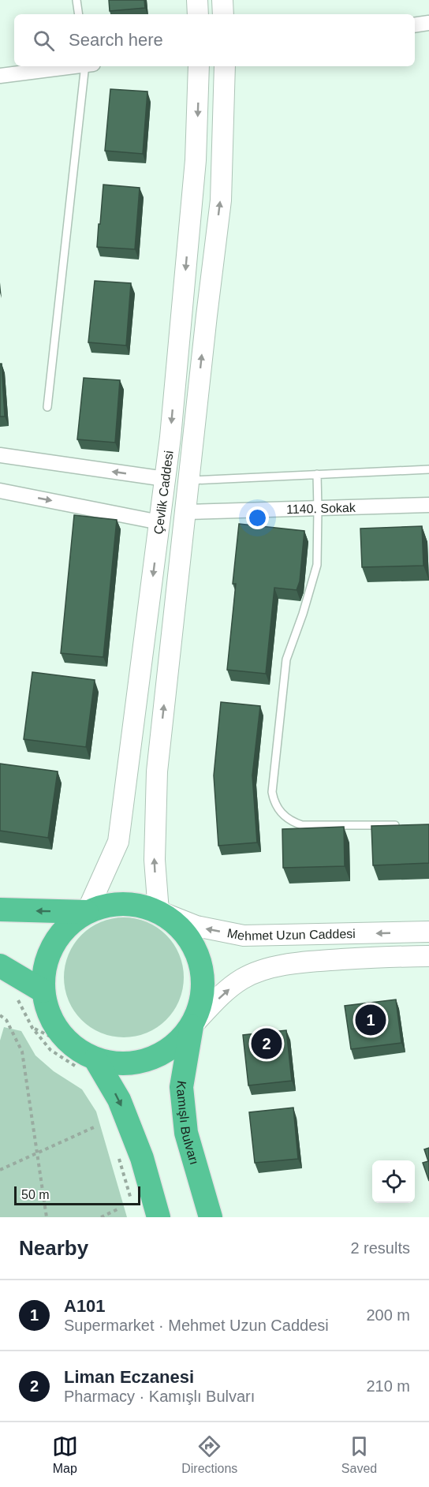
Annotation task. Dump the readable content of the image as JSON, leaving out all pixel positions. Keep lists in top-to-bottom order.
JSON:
{
  "streets": {
    "highway": ["Kamışlı Bulvarı"],
    "main road": ["Çevlik Caddesi", "Mehmet Uzun Caddesi"],
    "street": ["1140. Sokak"]
  },
  "crossings": [
    ["Çevlik Caddesi", "1140. Sokak"],
    ["Çevlik Caddesi", "Mehmet Uzun Caddesi"],
    ["Çevlik Caddesi", "Kamışlı Bulvarı"],
    ["Mehmet Uzun Caddesi", "Kamışlı Bulvarı"]
  ],
  "one_way": ["Mehmet Uzun Caddesi"],
  "scale_bar": "50 m",
  "page": {
    "search": "Search here",
    "pins": ["1", "2"],
    "scale": "50 m",
    "heading": ["Nearby", "2 results"],
    "list": [
      {
        "mark": "1",
        "name": "A101",
        "note": "Supermarket · Mehmet Uzun Caddesi",
        "value": "200 m"
      },
      {
        "mark": "2",
        "name": "Liman Eczanesi",
        "note": "Pharmacy · Kamışlı Bulvarı",
        "value": "210 m"
      }
    ],
    "nav": ["Map", "Directions", "Saved"]
  }
}
